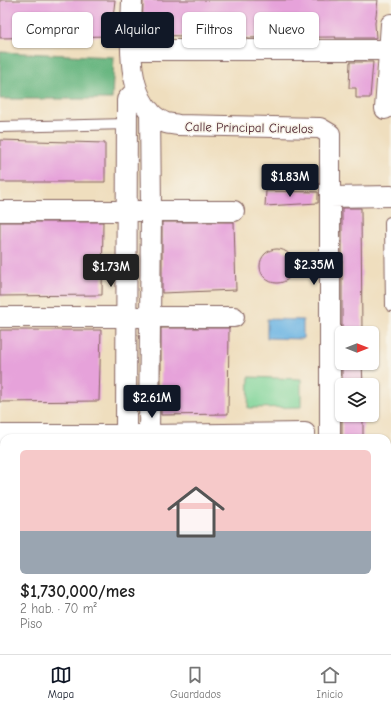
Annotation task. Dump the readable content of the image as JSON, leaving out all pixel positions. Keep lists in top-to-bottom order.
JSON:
{
  "streets": {
    "street": ["Calle Principal Ciruelos"]
  },
  "north": "right",
  "page": {
    "chip": [
      "Comprar",
      "Alquilar",
      "Filtros",
      "Nuevo"
    ],
    "price": [
      "$1.83M",
      "$2.35M",
      "$1.73M",
      "$2.61M"
    ],
    "list": [
      {
        "name": "$1,730,000/mes",
        "note": "2 hab. · 70 m² · Piso"
      }
    ],
    "tabs": ["Mapa", "Guardados", "Inicio"]
  }
}
